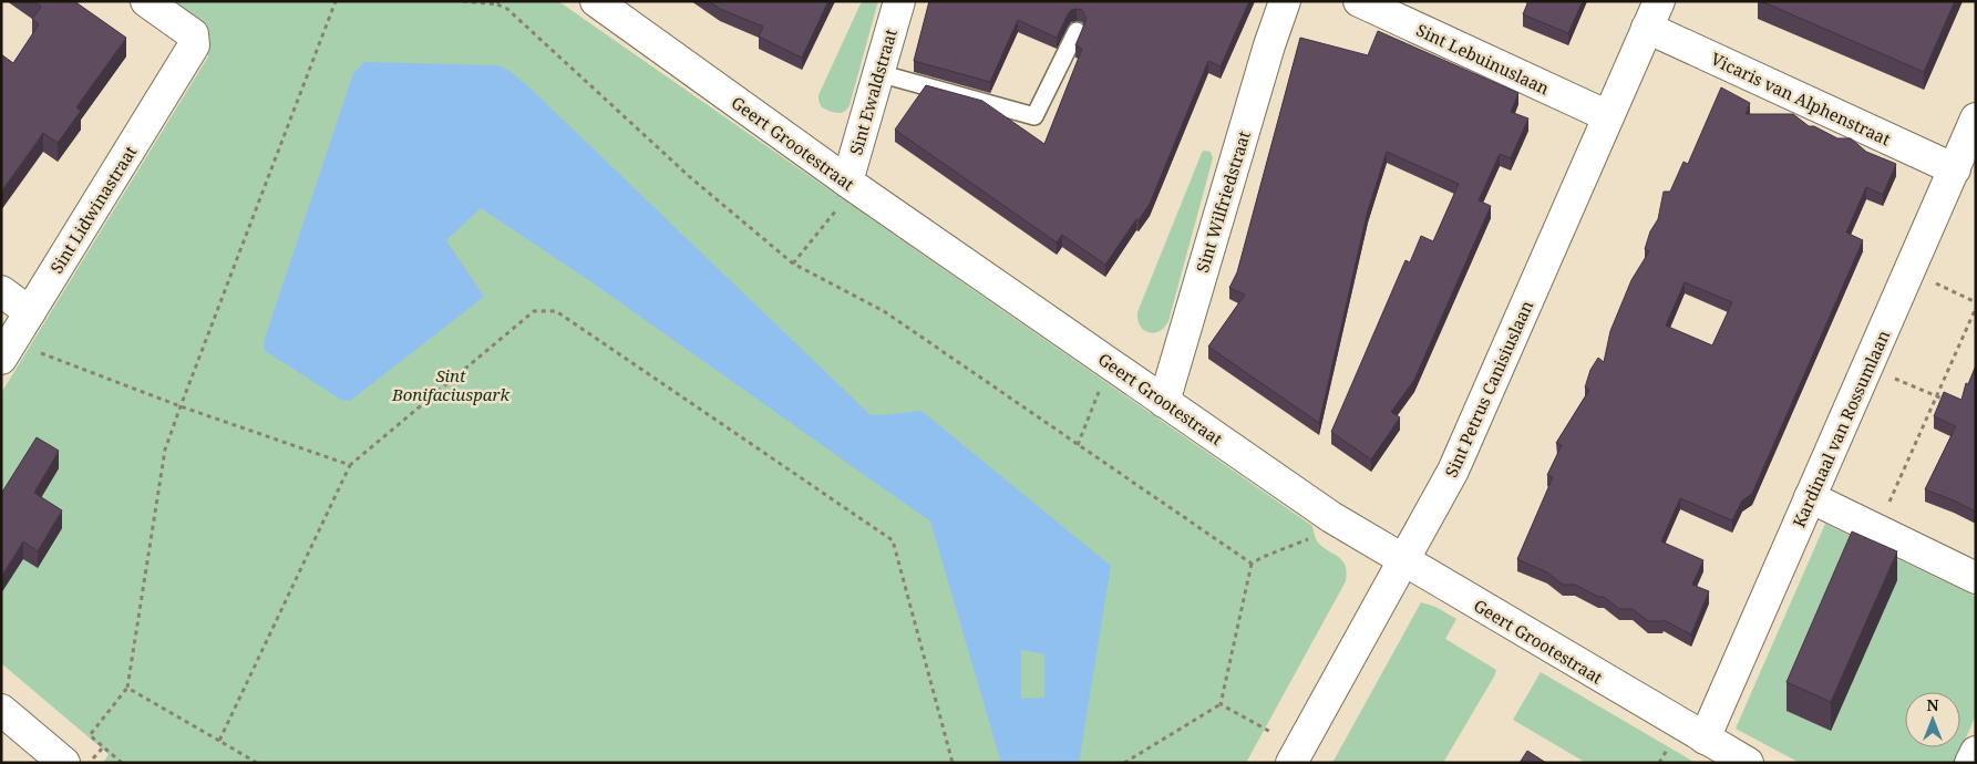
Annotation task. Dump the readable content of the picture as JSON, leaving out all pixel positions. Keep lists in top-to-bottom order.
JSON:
{
  "streets": {
    "street": [
      "Sint Lebuinuslaan",
      "Sint Ewaldstraat",
      "Vicaris van Alphenstraat",
      "Geert Grootestraat",
      "Sint Wilfriedstraat",
      "Sint Lidwinastraat",
      "Sint Petrus Canisiuslaan",
      "Kardinaal van Rossumlaan"
    ]
  },
  "crossings": [
    ["Sint Lebuinuslaan", "Sint Petrus Canisiuslaan"],
    ["Sint Ewaldstraat", "Geert Grootestraat"],
    ["Vicaris van Alphenstraat", "Sint Petrus Canisiuslaan"],
    ["Vicaris van Alphenstraat", "Kardinaal van Rossumlaan"],
    ["Geert Grootestraat", "Sint Wilfriedstraat"],
    ["Geert Grootestraat", "Sint Petrus Canisiuslaan"],
    ["Geert Grootestraat", "Kardinaal van Rossumlaan"]
  ],
  "parks": ["Sint Bonifaciuspark"],
  "north": "top"
}
